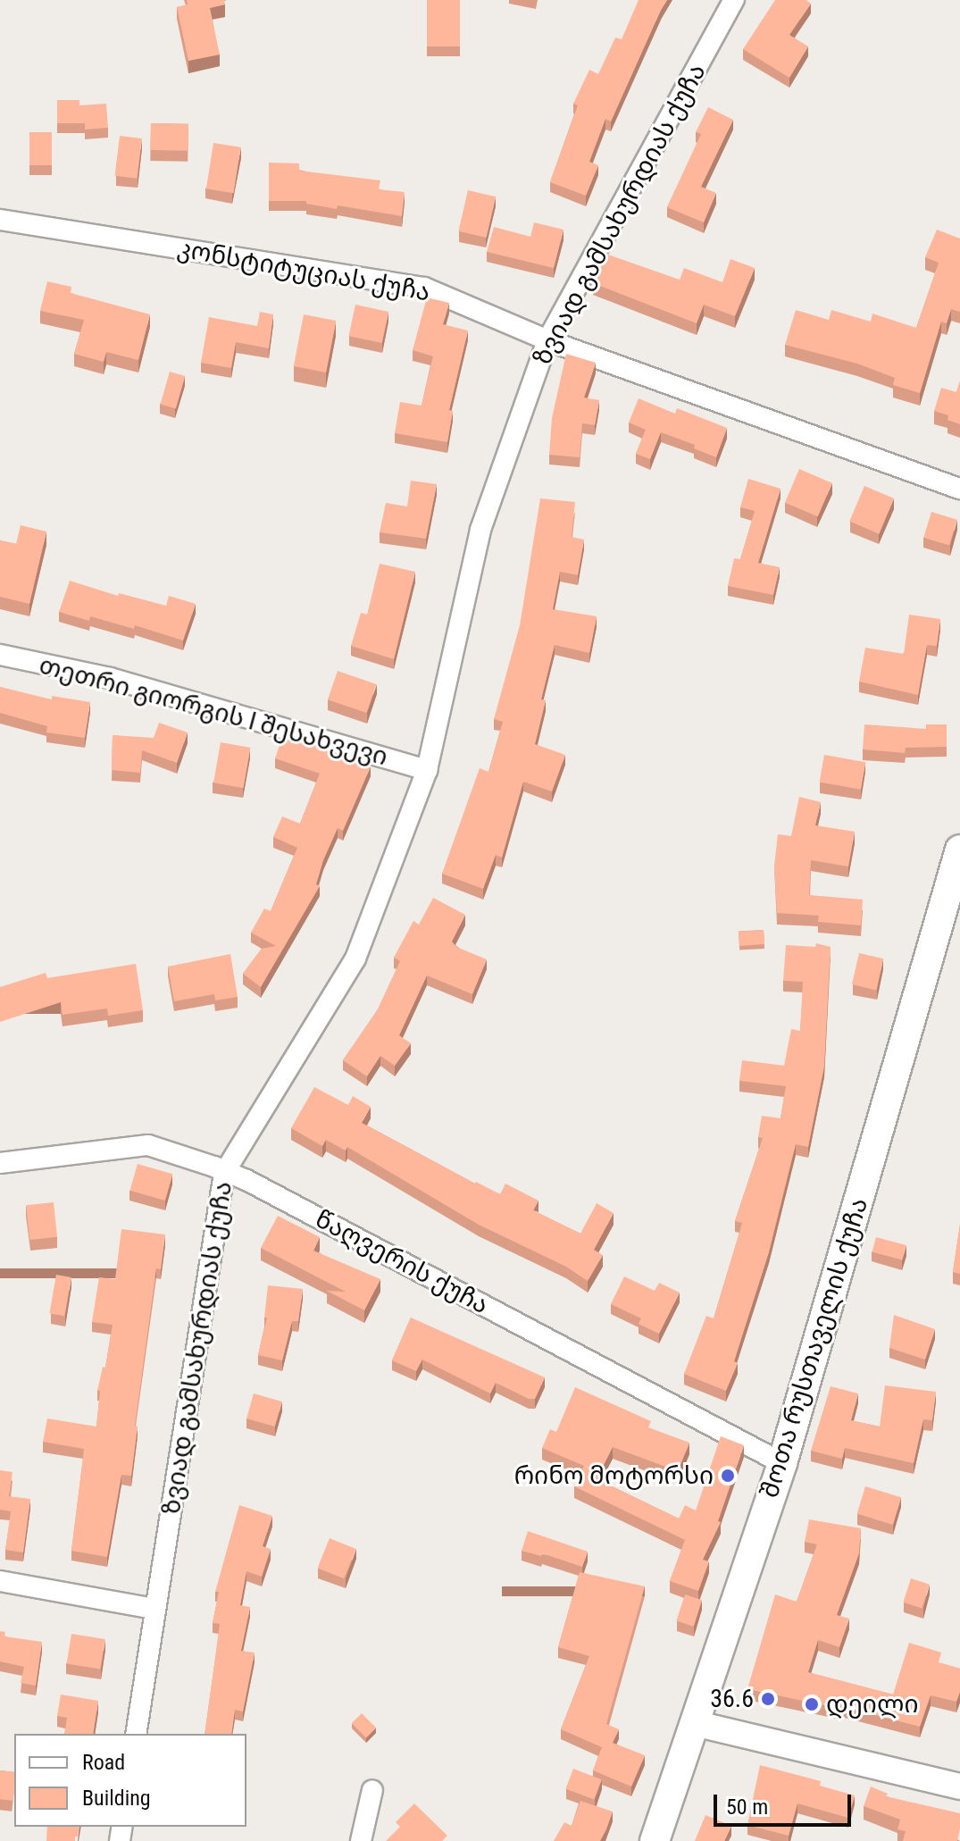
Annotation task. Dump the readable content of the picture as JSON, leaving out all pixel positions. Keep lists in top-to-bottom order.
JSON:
{
  "streets": {
    "main road": ["შოთა რუსთაველის ქუჩა"],
    "street": [
      "ზვიად გამსახურდიას ქუჩა",
      "კონსტიტუციას ქუჩა",
      "თეთრი გიორგის I შესახვევი",
      "წაღვერის ქუჩა"
    ]
  },
  "crossings": [
    ["ზვიად გამსახურდიას ქუჩა", "კონსტიტუციას ქუჩა"],
    ["ზვიად გამსახურდიას ქუჩა", "თეთრი გიორგის I შესახვევი"],
    ["ზვიად გამსახურდიას ქუჩა", "წაღვერის ქუჩა"],
    ["წაღვერის ქუჩა", "შოთა რუსთაველის ქუჩა"]
  ],
  "places": ["რინო მოტორსი", "36.6", "დეილი"],
  "legend": ["Road", "Building"],
  "scale_bar": "50 m"
}
